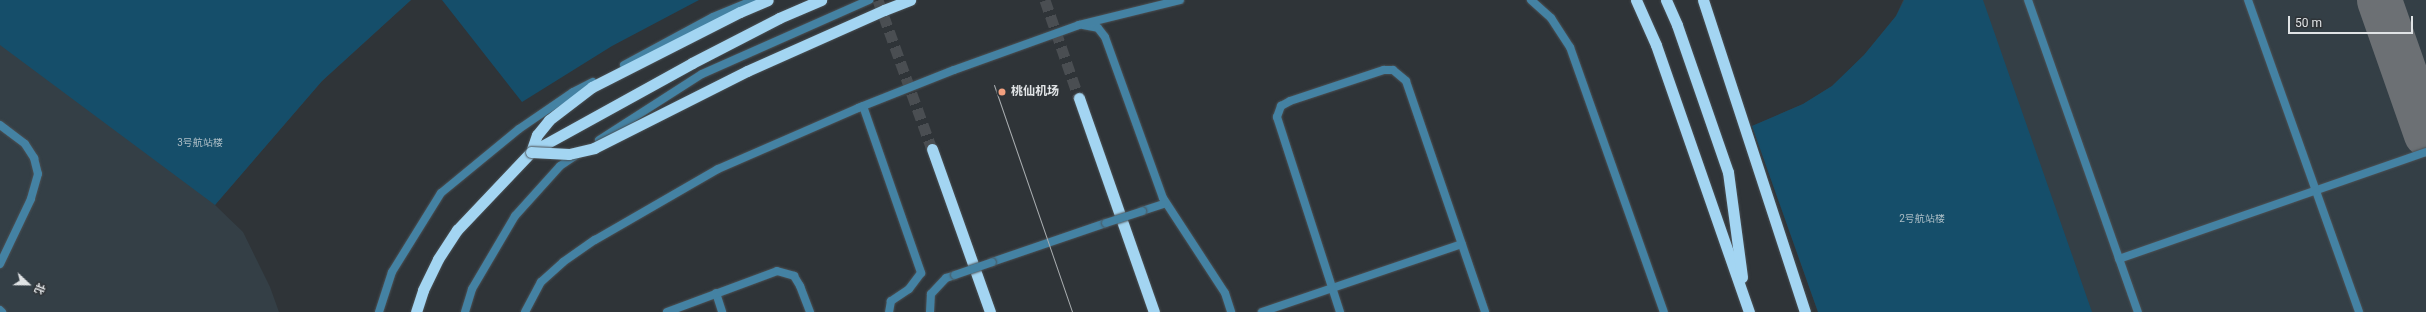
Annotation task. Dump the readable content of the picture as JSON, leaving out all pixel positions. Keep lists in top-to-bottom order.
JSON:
{
  "places": ["桃仙机场"],
  "house_numbers": ["3号航站楼", "2号航站楼"],
  "scale_bar": "50 m",
  "north": "right"
}
